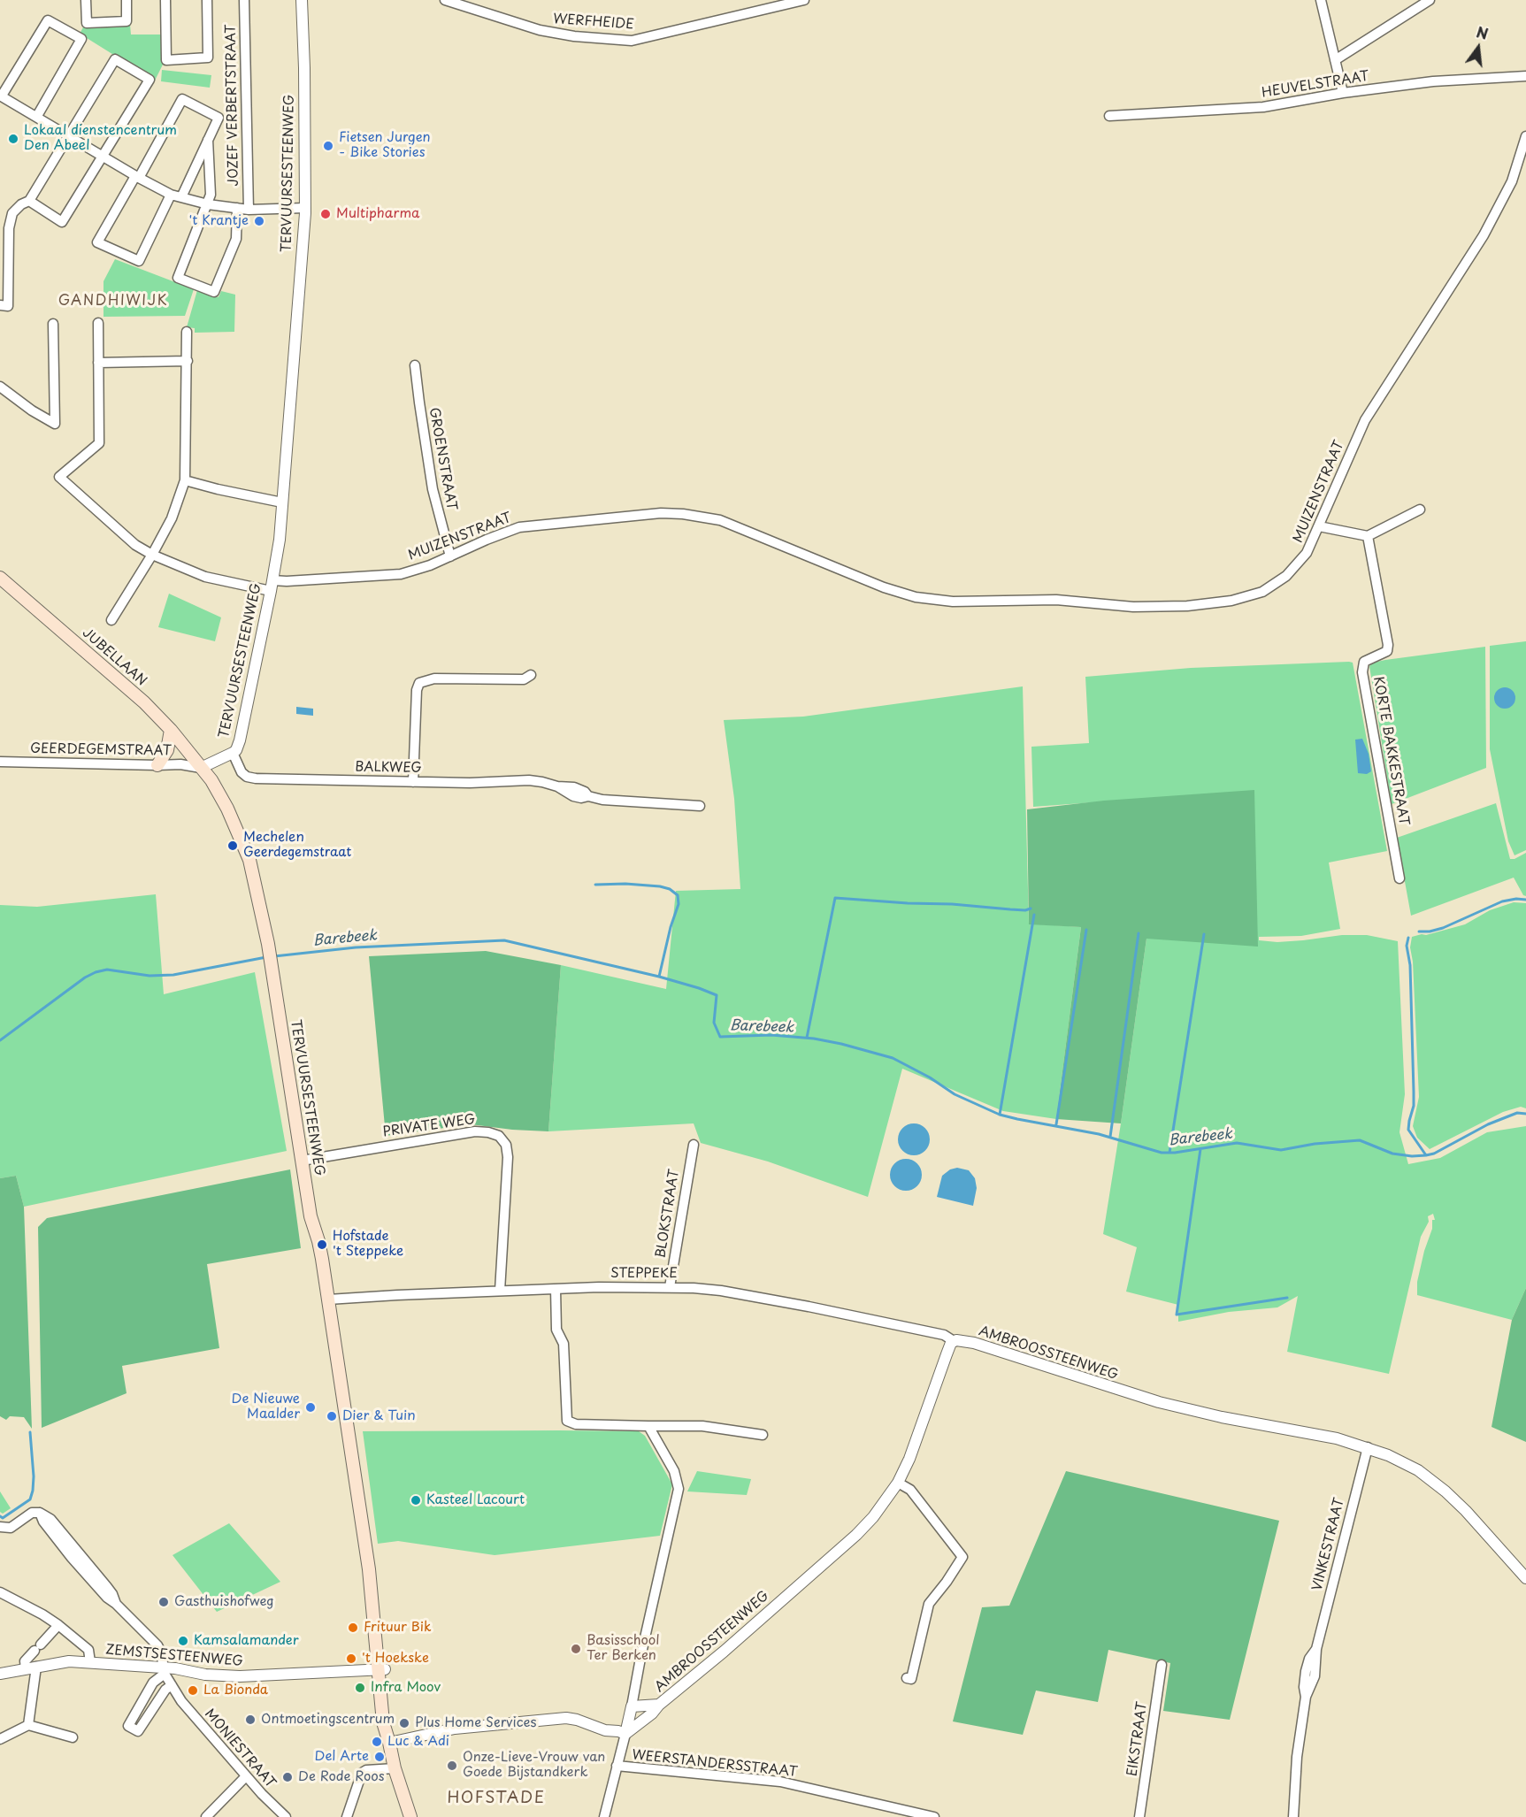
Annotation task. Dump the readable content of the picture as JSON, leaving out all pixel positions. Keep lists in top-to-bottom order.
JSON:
{
  "streets": {
    "main road": ["TERVUURSESTEENWEG", "JUBELLAAN"],
    "street": [
      "WERFHEIDE",
      "HEUVELSTRAAT",
      "JOZEF VERBERTSTRAAT",
      "GROENSTRAAT",
      "MUIZENSTRAAT",
      "GEERDEGEMSTRAAT",
      "KORTE BAKKESTRAAT",
      "BALKWEG",
      "PRIVATE WEG",
      "BLOKSTRAAT",
      "STEPPEKE",
      "AMBROOSSTEENWEG",
      "VINKESTRAAT",
      "ZEMSTSESTEENWEG",
      "EIKSTRAAT",
      "MONIESTRAAT",
      "WEERSTANDERSSTRAAT"
    ]
  },
  "crossings": [
    ["TERVUURSESTEENWEG", "MUIZENSTRAAT"],
    ["TERVUURSESTEENWEG", "JUBELLAAN"],
    ["TERVUURSESTEENWEG", "GEERDEGEMSTRAAT"],
    ["TERVUURSESTEENWEG", "BALKWEG"],
    ["TERVUURSESTEENWEG", "PRIVATE WEG"],
    ["TERVUURSESTEENWEG", "STEPPEKE"],
    ["TERVUURSESTEENWEG", "ZEMSTSESTEENWEG"],
    ["GROENSTRAAT", "MUIZENSTRAAT"],
    ["JUBELLAAN", "GEERDEGEMSTRAAT"],
    ["PRIVATE WEG", "STEPPEKE"],
    ["BLOKSTRAAT", "STEPPEKE"],
    ["STEPPEKE", "AMBROOSSTEENWEG"],
    ["AMBROOSSTEENWEG", "VINKESTRAAT"],
    ["ZEMSTSESTEENWEG", "MONIESTRAAT"]
  ],
  "districts": ["GANDHIWIJK", "HOFSTADE"],
  "water": ["Barebeek"],
  "places": [
    "Lokaal dienstencentrum Den Abeel",
    "Fietsen Jurgen - Bike Stories",
    "Multipharma",
    "'t Krantje",
    "Mechelen Geerdegemstraat",
    "Hofstade 't Steppeke",
    "De Nieuwe Maalder",
    "Dier & Tuin",
    "Kasteel Lacourt",
    "Gasthuishofweg",
    "Frituur Bik",
    "Kamsalamander",
    "Basisschool Ter Berken",
    "'t Hoekske",
    "Infra Moov",
    "La Bionda",
    "Ontmoetingscentrum",
    "Plus Home Services",
    "Luc & Adi",
    "Del Arte",
    "Onze-Lieve-Vrouw van Goede Bijstandkerk",
    "De Rode Roos"
  ],
  "north": "top"
}
